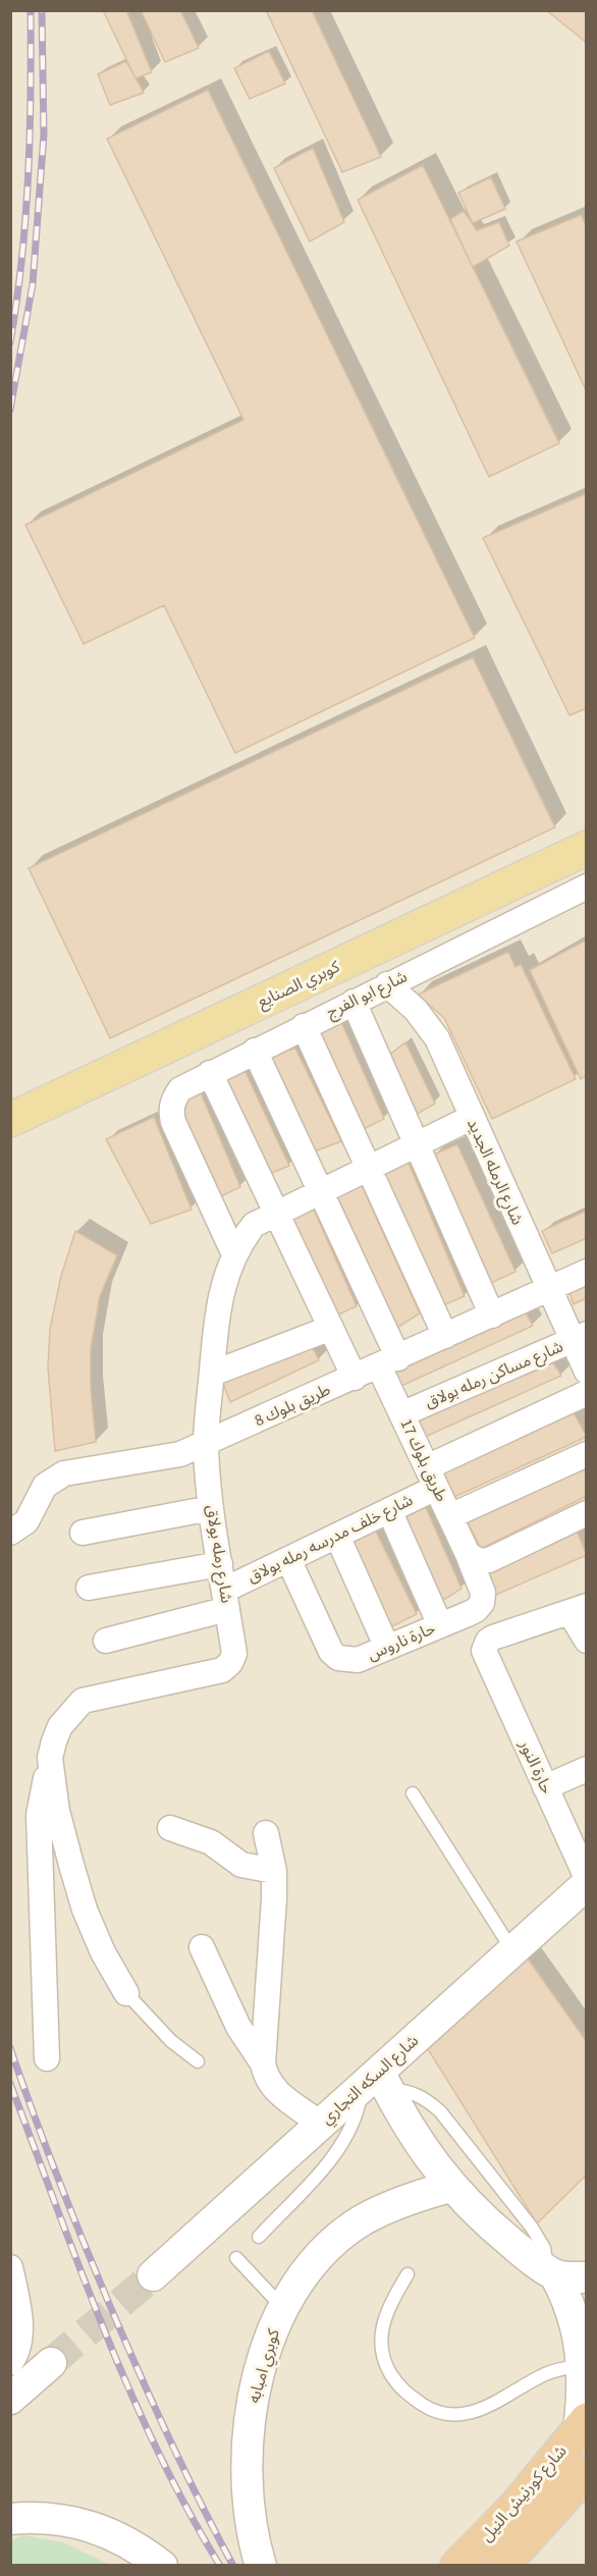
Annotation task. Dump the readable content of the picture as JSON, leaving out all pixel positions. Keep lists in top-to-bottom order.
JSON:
{
  "streets": {
    "highway": ["شارع كورنيش النيل"],
    "main road": ["كوبري الصنايع"],
    "street": [
      "شارع ابو الفرج",
      "شارع الرمله الجديد",
      "شارع مساكن رمله بولاق",
      "طريق بلوك 8",
      "طريق بلوك 17",
      "شارع خلف مدرسه رمله بولاق",
      "شارع رمله بولاق",
      "حارة ناروس",
      "حارة النور",
      "شارع السكه التجاري",
      "كوبري امبابه"
    ]
  },
  "crossings": [
    ["شارع ابو الفرج", "شارع الرمله الجديد"],
    ["شارع ابو الفرج", "طريق بلوك 17"],
    ["شارع ابو الفرج", "شارع رمله بولاق"],
    ["شارع الرمله الجديد", "شارع مساكن رمله بولاق"],
    ["شارع الرمله الجديد", "طريق بلوك 8"],
    ["شارع الرمله الجديد", "شارع رمله بولاق"],
    ["شارع مساكن رمله بولاق", "طريق بلوك 17"],
    ["طريق بلوك 8", "طريق بلوك 17"],
    ["طريق بلوك 8", "شارع رمله بولاق"],
    ["طريق بلوك 17", "شارع خلف مدرسه رمله بولاق"],
    ["طريق بلوك 17", "شارع رمله بولاق"],
    ["طريق بلوك 17", "حارة ناروس"],
    ["شارع خلف مدرسه رمله بولاق", "شارع رمله بولاق"],
    ["شارع خلف مدرسه رمله بولاق", "حارة ناروس"]
  ]
}
